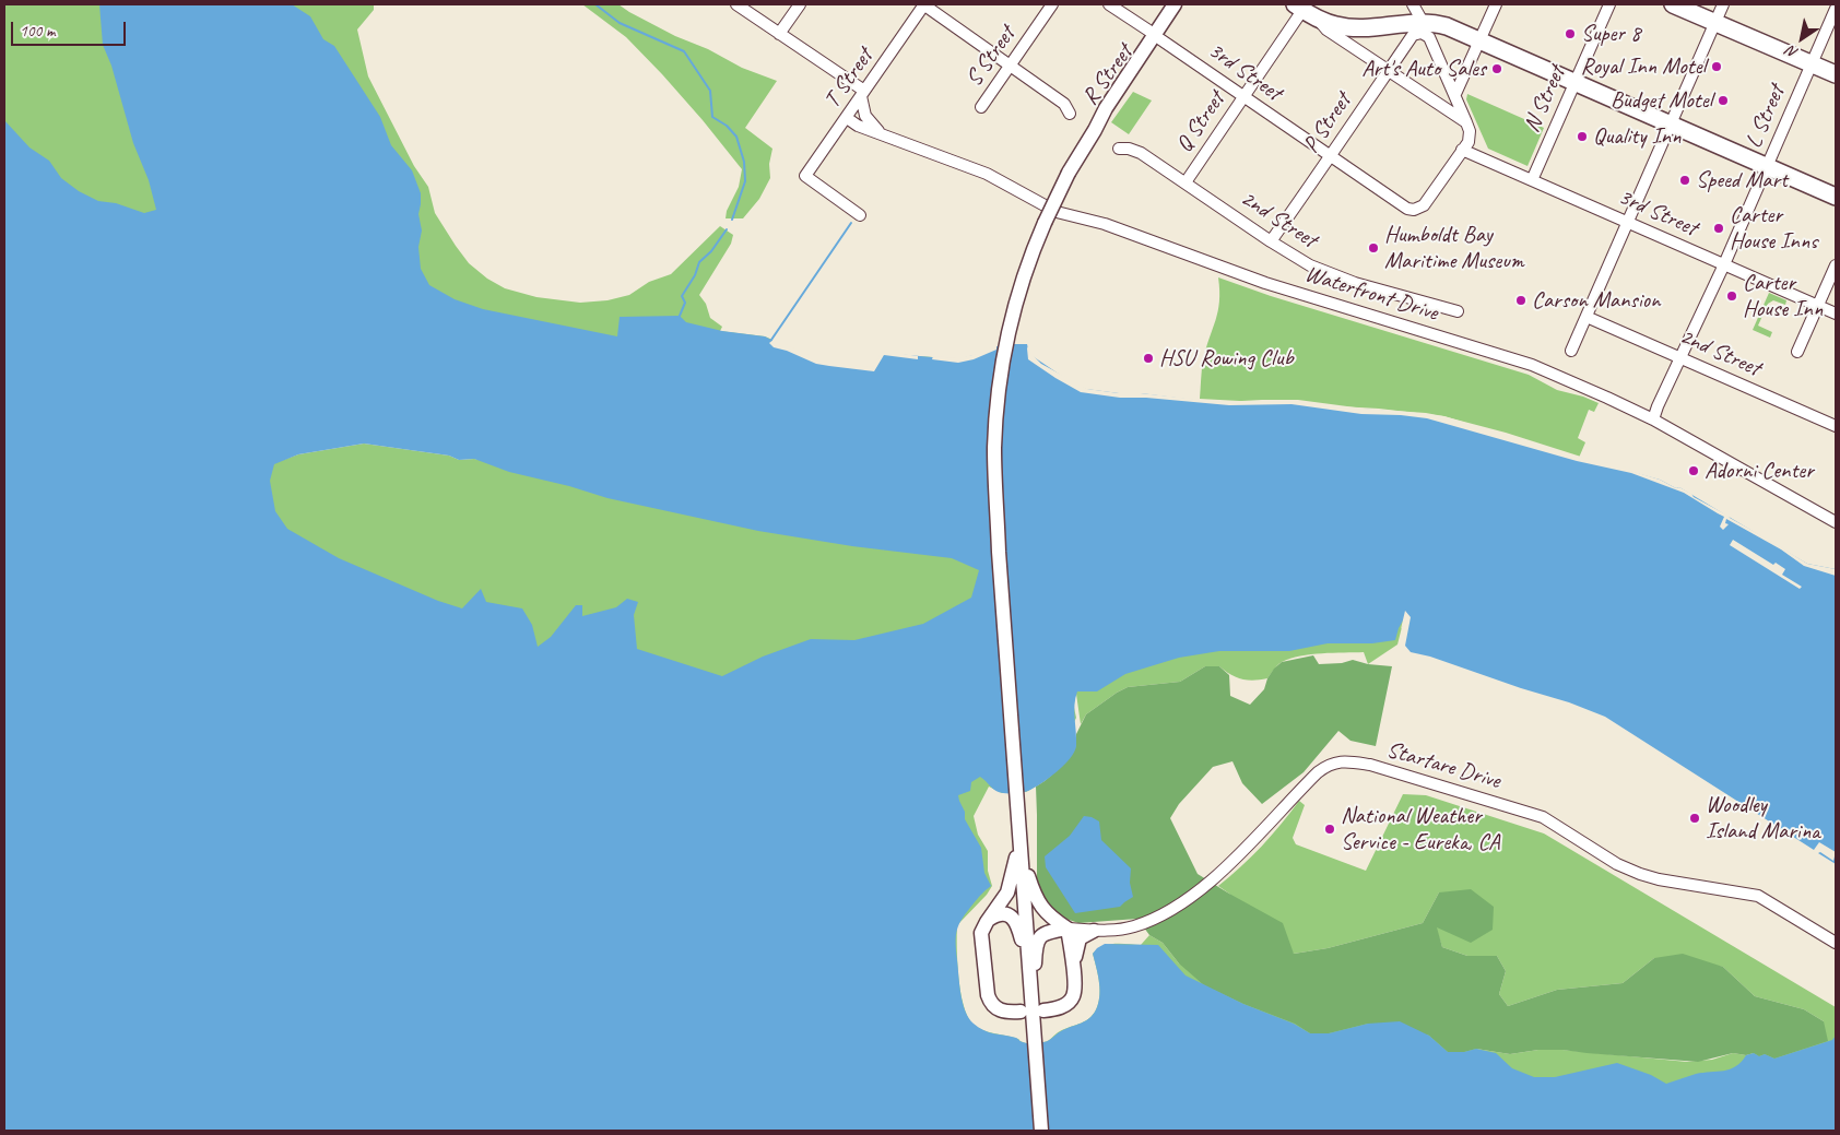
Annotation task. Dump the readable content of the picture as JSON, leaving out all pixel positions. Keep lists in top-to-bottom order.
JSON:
{
  "streets": {
    "main road": ["R Street"],
    "street": [
      "S Street",
      "3rd Street",
      "T Street",
      "N Street",
      "L Street",
      "Q Street",
      "P Street",
      "2nd Street",
      "Waterfront Drive",
      "Startare Drive"
    ]
  },
  "crossings": [
    ["3rd Street", "R Street"],
    ["3rd Street", "N Street"],
    ["3rd Street", "L Street"],
    ["3rd Street", "Q Street"],
    ["3rd Street", "P Street"],
    ["T Street", "Waterfront Drive"],
    ["L Street", "2nd Street"],
    ["L Street", "Waterfront Drive"],
    ["Q Street", "2nd Street"],
    ["P Street", "2nd Street"]
  ],
  "places": [
    "Super 8",
    "Royal Inn Motel",
    "Art's Auto Sales",
    "Budget Motel",
    "Quality Inn",
    "Speed Mart",
    "Carter House Inns",
    "Humboldt Bay Maritime Museum",
    "Carter House Inn",
    "Carson Mansion",
    "HSU Rowing Club",
    "Adorni Center",
    "Woodley Island Marina",
    "National Weather Service - Eureka, CA"
  ],
  "scale_bar": "100 m",
  "north": "bottom left"
}
